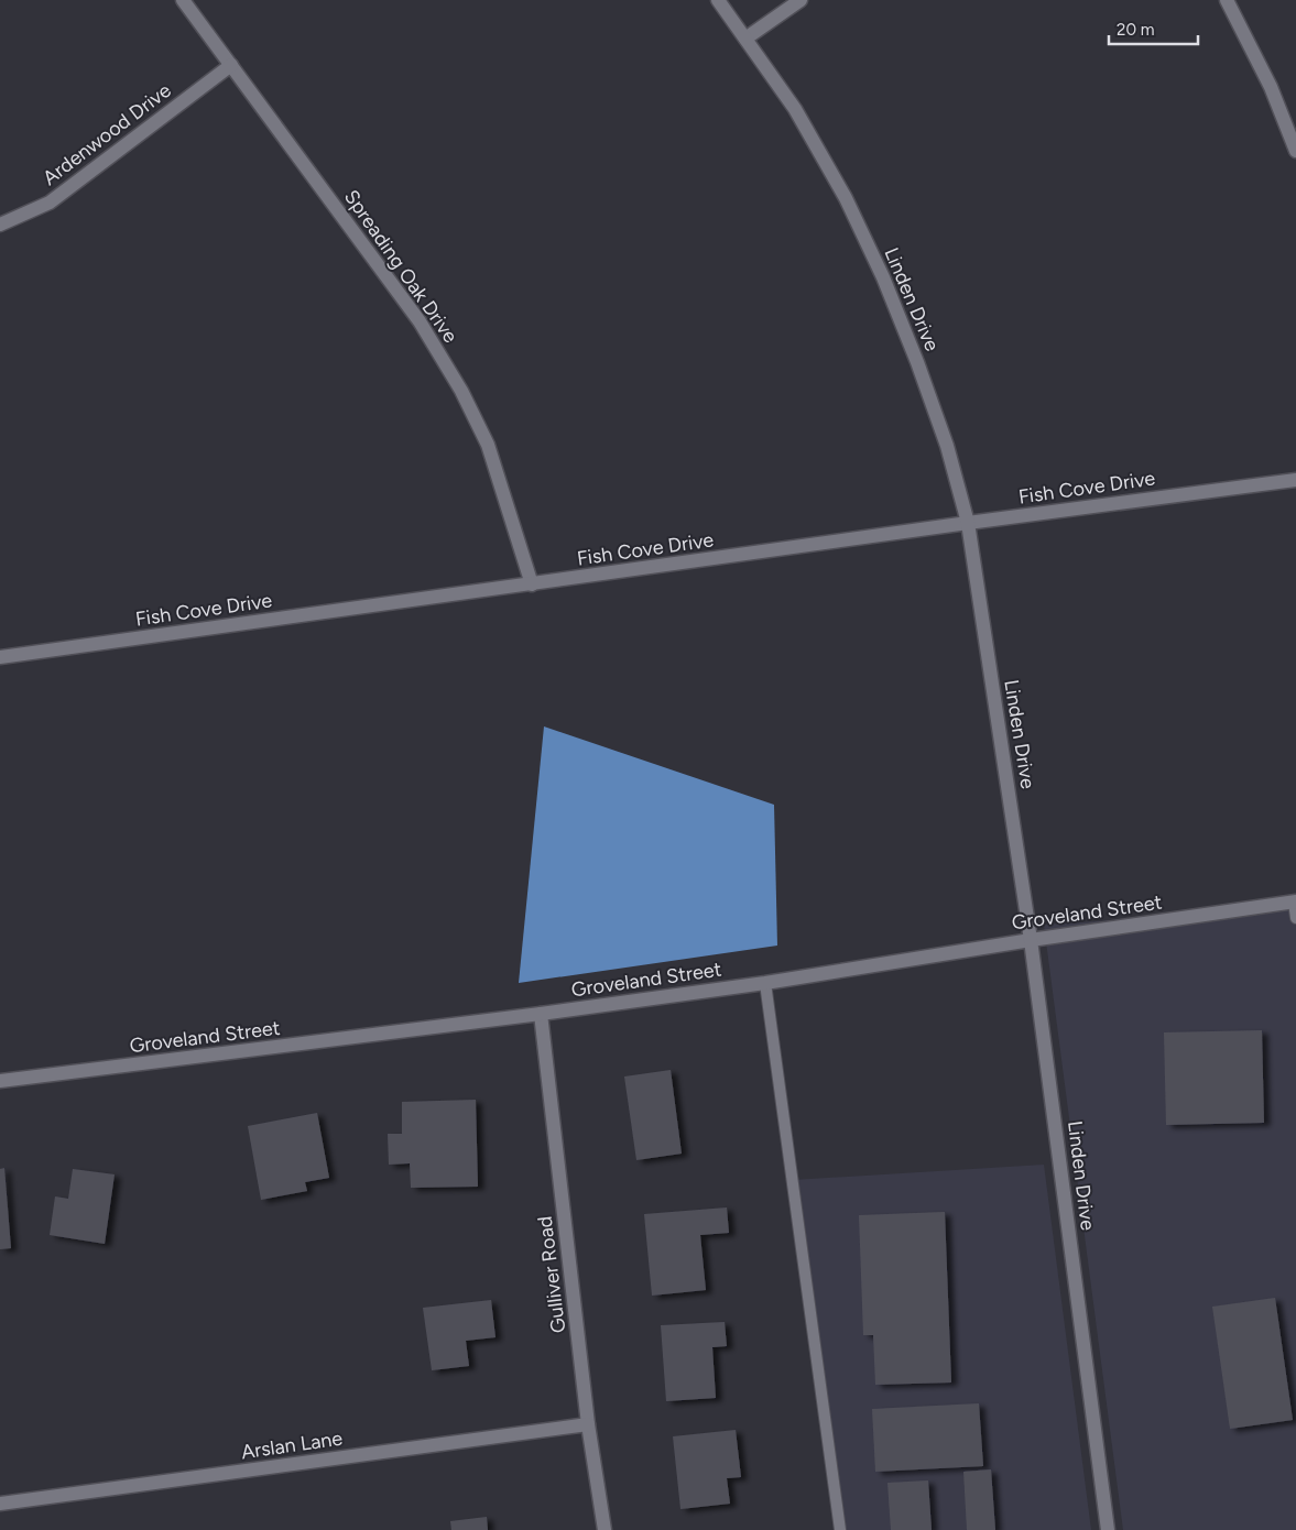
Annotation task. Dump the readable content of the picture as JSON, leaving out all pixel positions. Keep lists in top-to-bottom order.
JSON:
{
  "streets": {
    "street": [
      "Ardenwood Drive",
      "Spreading Oak Drive",
      "Linden Drive",
      "Fish Cove Drive",
      "Groveland Street",
      "Gulliver Road",
      "Arslan Lane"
    ]
  },
  "crossings": [
    ["Ardenwood Drive", "Spreading Oak Drive"],
    ["Spreading Oak Drive", "Fish Cove Drive"],
    ["Linden Drive", "Fish Cove Drive"],
    ["Linden Drive", "Groveland Street"],
    ["Groveland Street", "Gulliver Road"],
    ["Gulliver Road", "Arslan Lane"]
  ],
  "scale_bar": "20 m"
}
